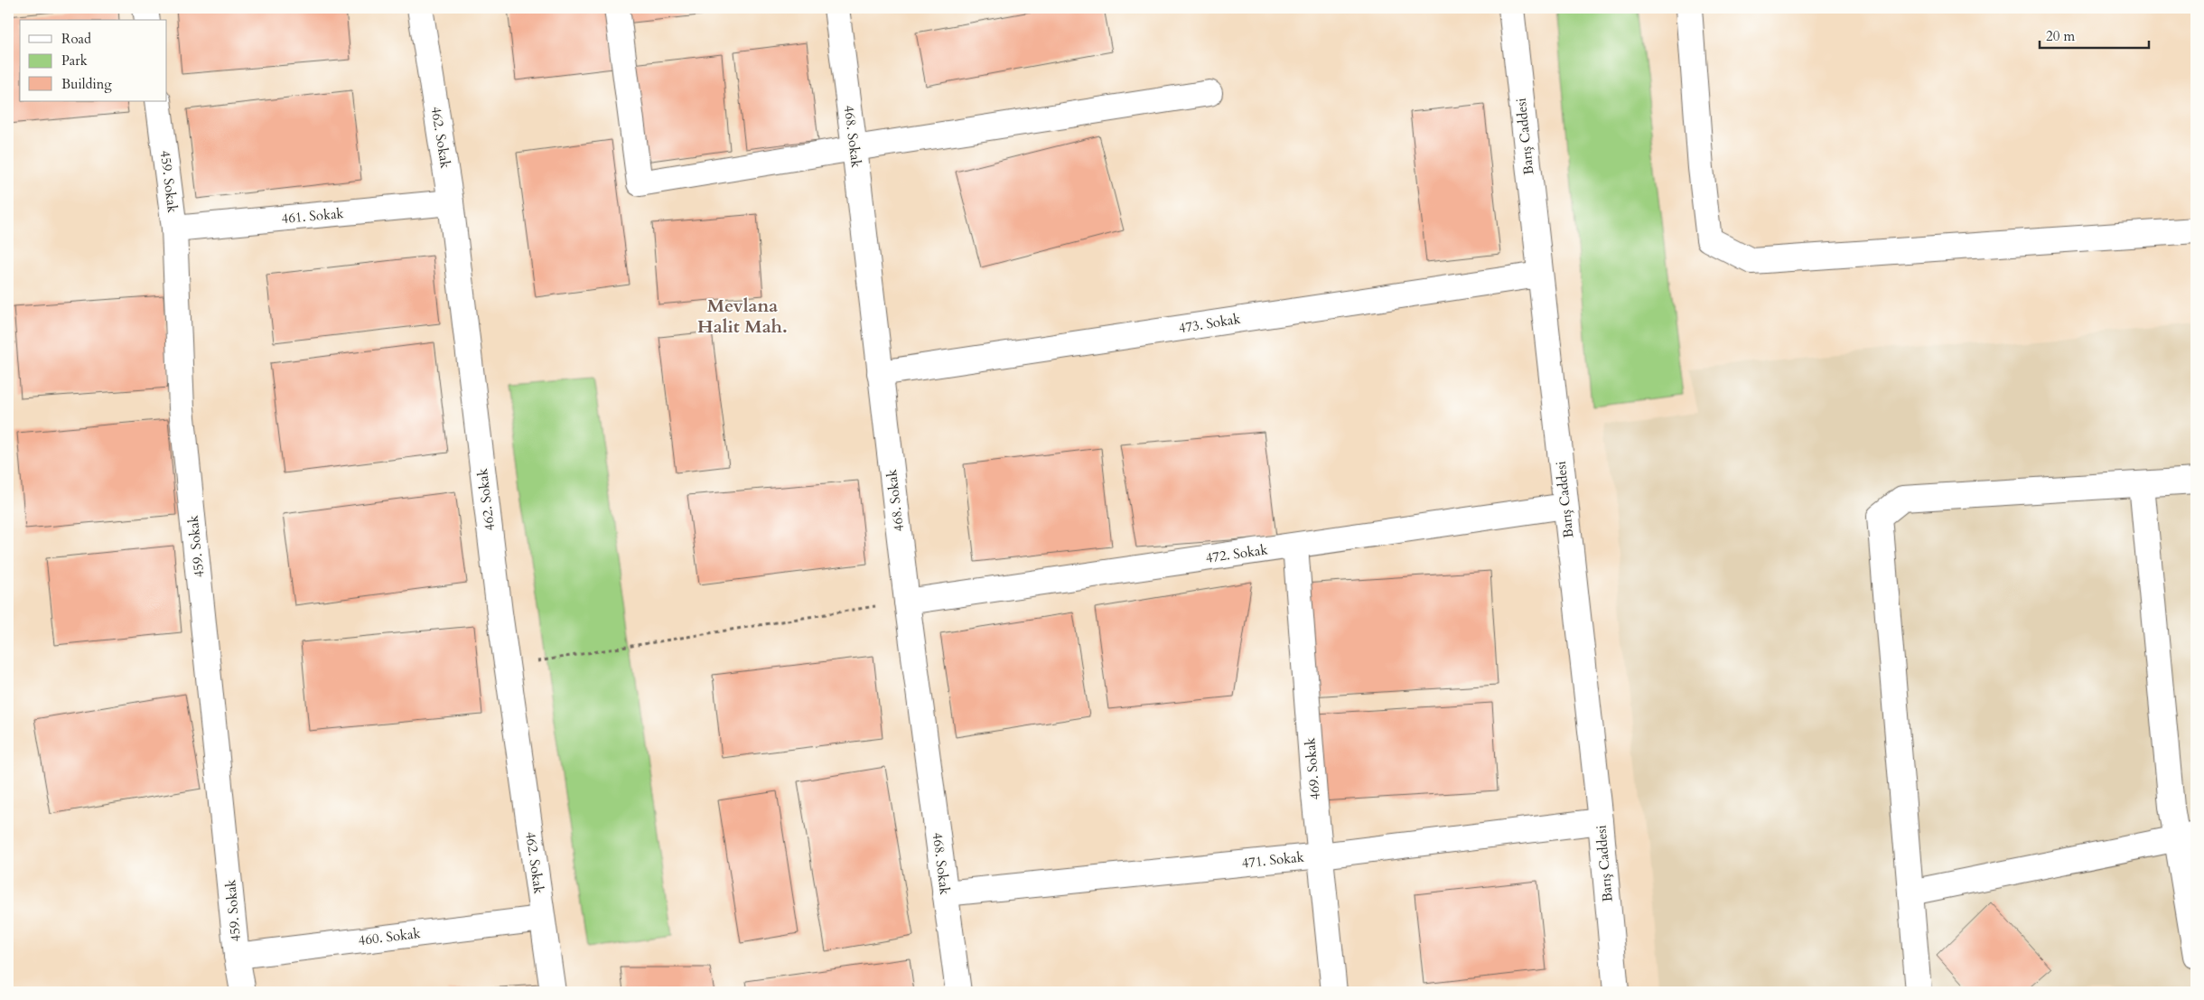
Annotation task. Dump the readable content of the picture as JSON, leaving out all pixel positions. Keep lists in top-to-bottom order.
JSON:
{
  "streets": {
    "street": [
      "468. Sokak",
      "Barış Caddesi",
      "462. Sokak",
      "459. Sokak",
      "461. Sokak",
      "473. Sokak",
      "472. Sokak",
      "469. Sokak",
      "471. Sokak",
      "460. Sokak"
    ]
  },
  "crossings": [
    ["468. Sokak", "473. Sokak"],
    ["468. Sokak", "472. Sokak"],
    ["468. Sokak", "471. Sokak"],
    ["Barış Caddesi", "473. Sokak"],
    ["Barış Caddesi", "472. Sokak"],
    ["Barış Caddesi", "471. Sokak"],
    ["462. Sokak", "461. Sokak"],
    ["462. Sokak", "460. Sokak"],
    ["459. Sokak", "461. Sokak"],
    ["459. Sokak", "460. Sokak"],
    ["472. Sokak", "469. Sokak"],
    ["469. Sokak", "471. Sokak"]
  ],
  "districts": ["Mevlana Halit Mah."],
  "legend": ["Road", "Park", "Building"],
  "scale_bar": "20 m"
}
